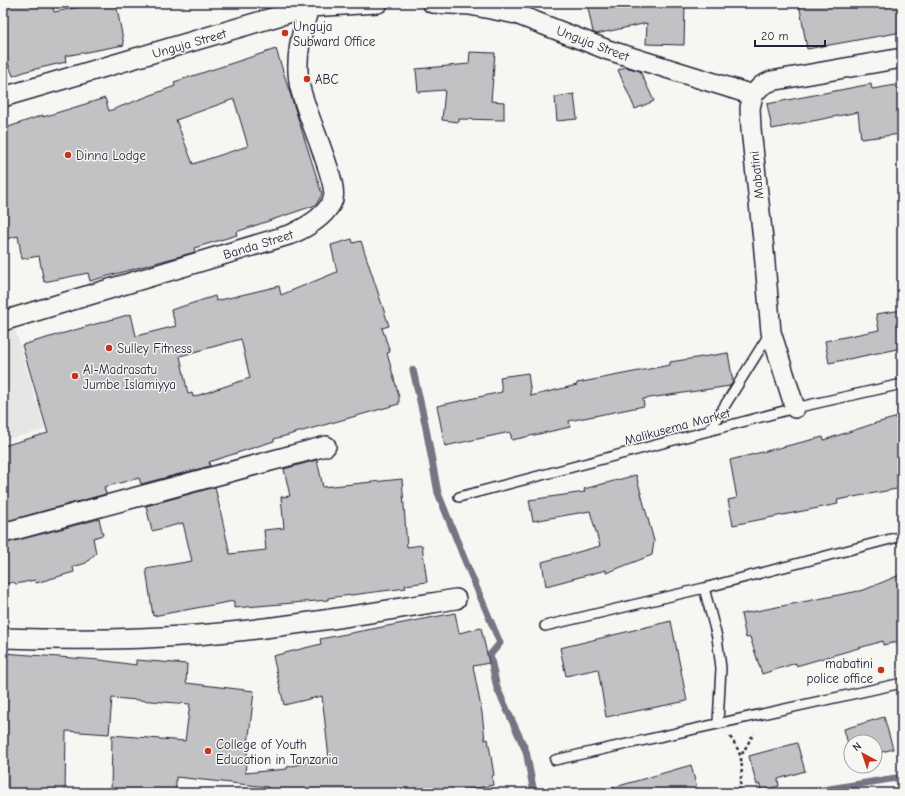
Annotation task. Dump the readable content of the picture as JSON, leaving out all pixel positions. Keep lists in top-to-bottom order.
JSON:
{
  "streets": {
    "street": ["Unguja Street", "Mabatini", "Banda Street"],
    "lane": ["Malikusema Market"]
  },
  "crossings": [
    ["Unguja Street", "Mabatini"],
    ["Unguja Street", "Banda Street"],
    ["Mabatini", "Malikusema Market"]
  ],
  "places": [
    "Unguja Subward Office",
    "ABC",
    "Dinna Lodge",
    "Sulley Fitness",
    "Al-Madrasatu Jumbe Islamiyya",
    "mabatini police office",
    "College of Youth Education in Tanzania"
  ],
  "scale_bar": "20 m",
  "north": "top left"
}
